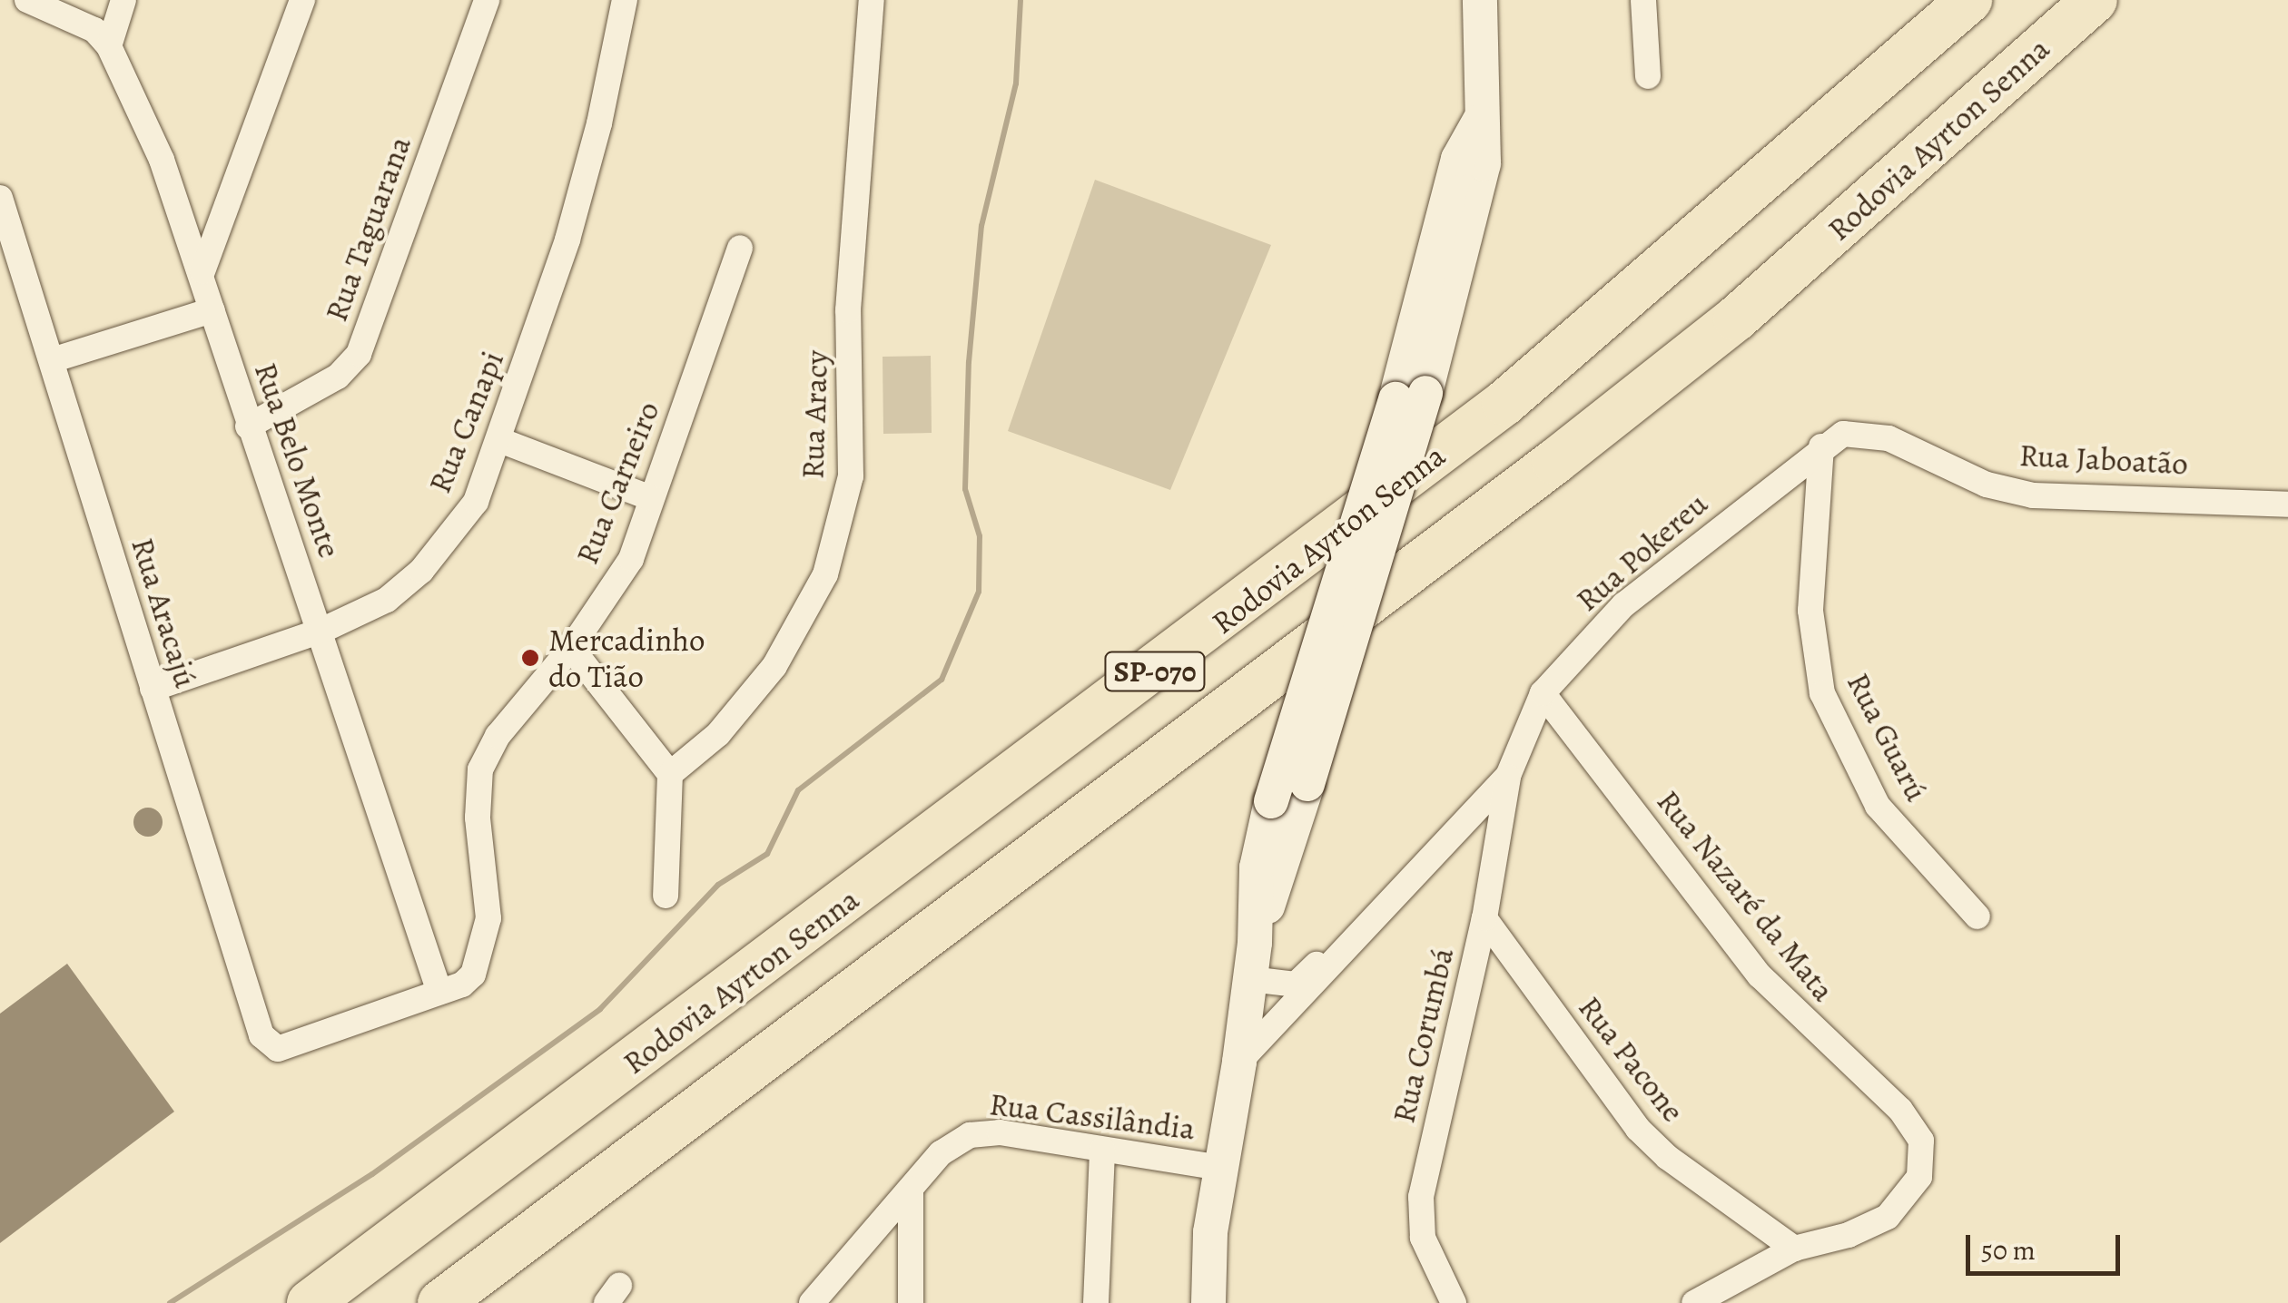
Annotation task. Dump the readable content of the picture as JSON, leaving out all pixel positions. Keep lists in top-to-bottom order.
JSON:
{
  "streets": {
    "highway": ["Rodovia Ayrton Senna", "SP-070"],
    "street": [
      "Rua Taguarana",
      "Rua Aracy",
      "Rua Canapi",
      "Rua Jaboatão",
      "Rua Belo Monte",
      "Rua Carneiro",
      "Rua Pokereu",
      "Rua Aracajú",
      "Rua Guarú",
      "Rua Nazaré da Mata",
      "Rua Corumbá",
      "Rua Pacone",
      "Rua Cassilândia"
    ]
  },
  "crossings": [
    ["Rua Taguarana", "Rua Belo Monte"],
    ["Rua Canapi", "Rua Belo Monte"],
    ["Rua Canapi", "Rua Aracajú"],
    ["Rua Jaboatão", "Rua Pokereu"],
    ["Rua Jaboatão", "Rua Guarú"],
    ["Rua Belo Monte", "Rua Carneiro"],
    ["Rua Carneiro", "Rua Aracajú"],
    ["Rua Pokereu", "Rua Guarú"],
    ["Rua Pokereu", "Rua Nazaré da Mata"],
    ["Rua Pokereu", "Rua Corumbá"],
    ["Rua Nazaré da Mata", "Rua Pacone"],
    ["Rua Corumbá", "Rua Pacone"]
  ],
  "places": ["Mercadinho do Tião"],
  "scale_bar": "50 m"
}
